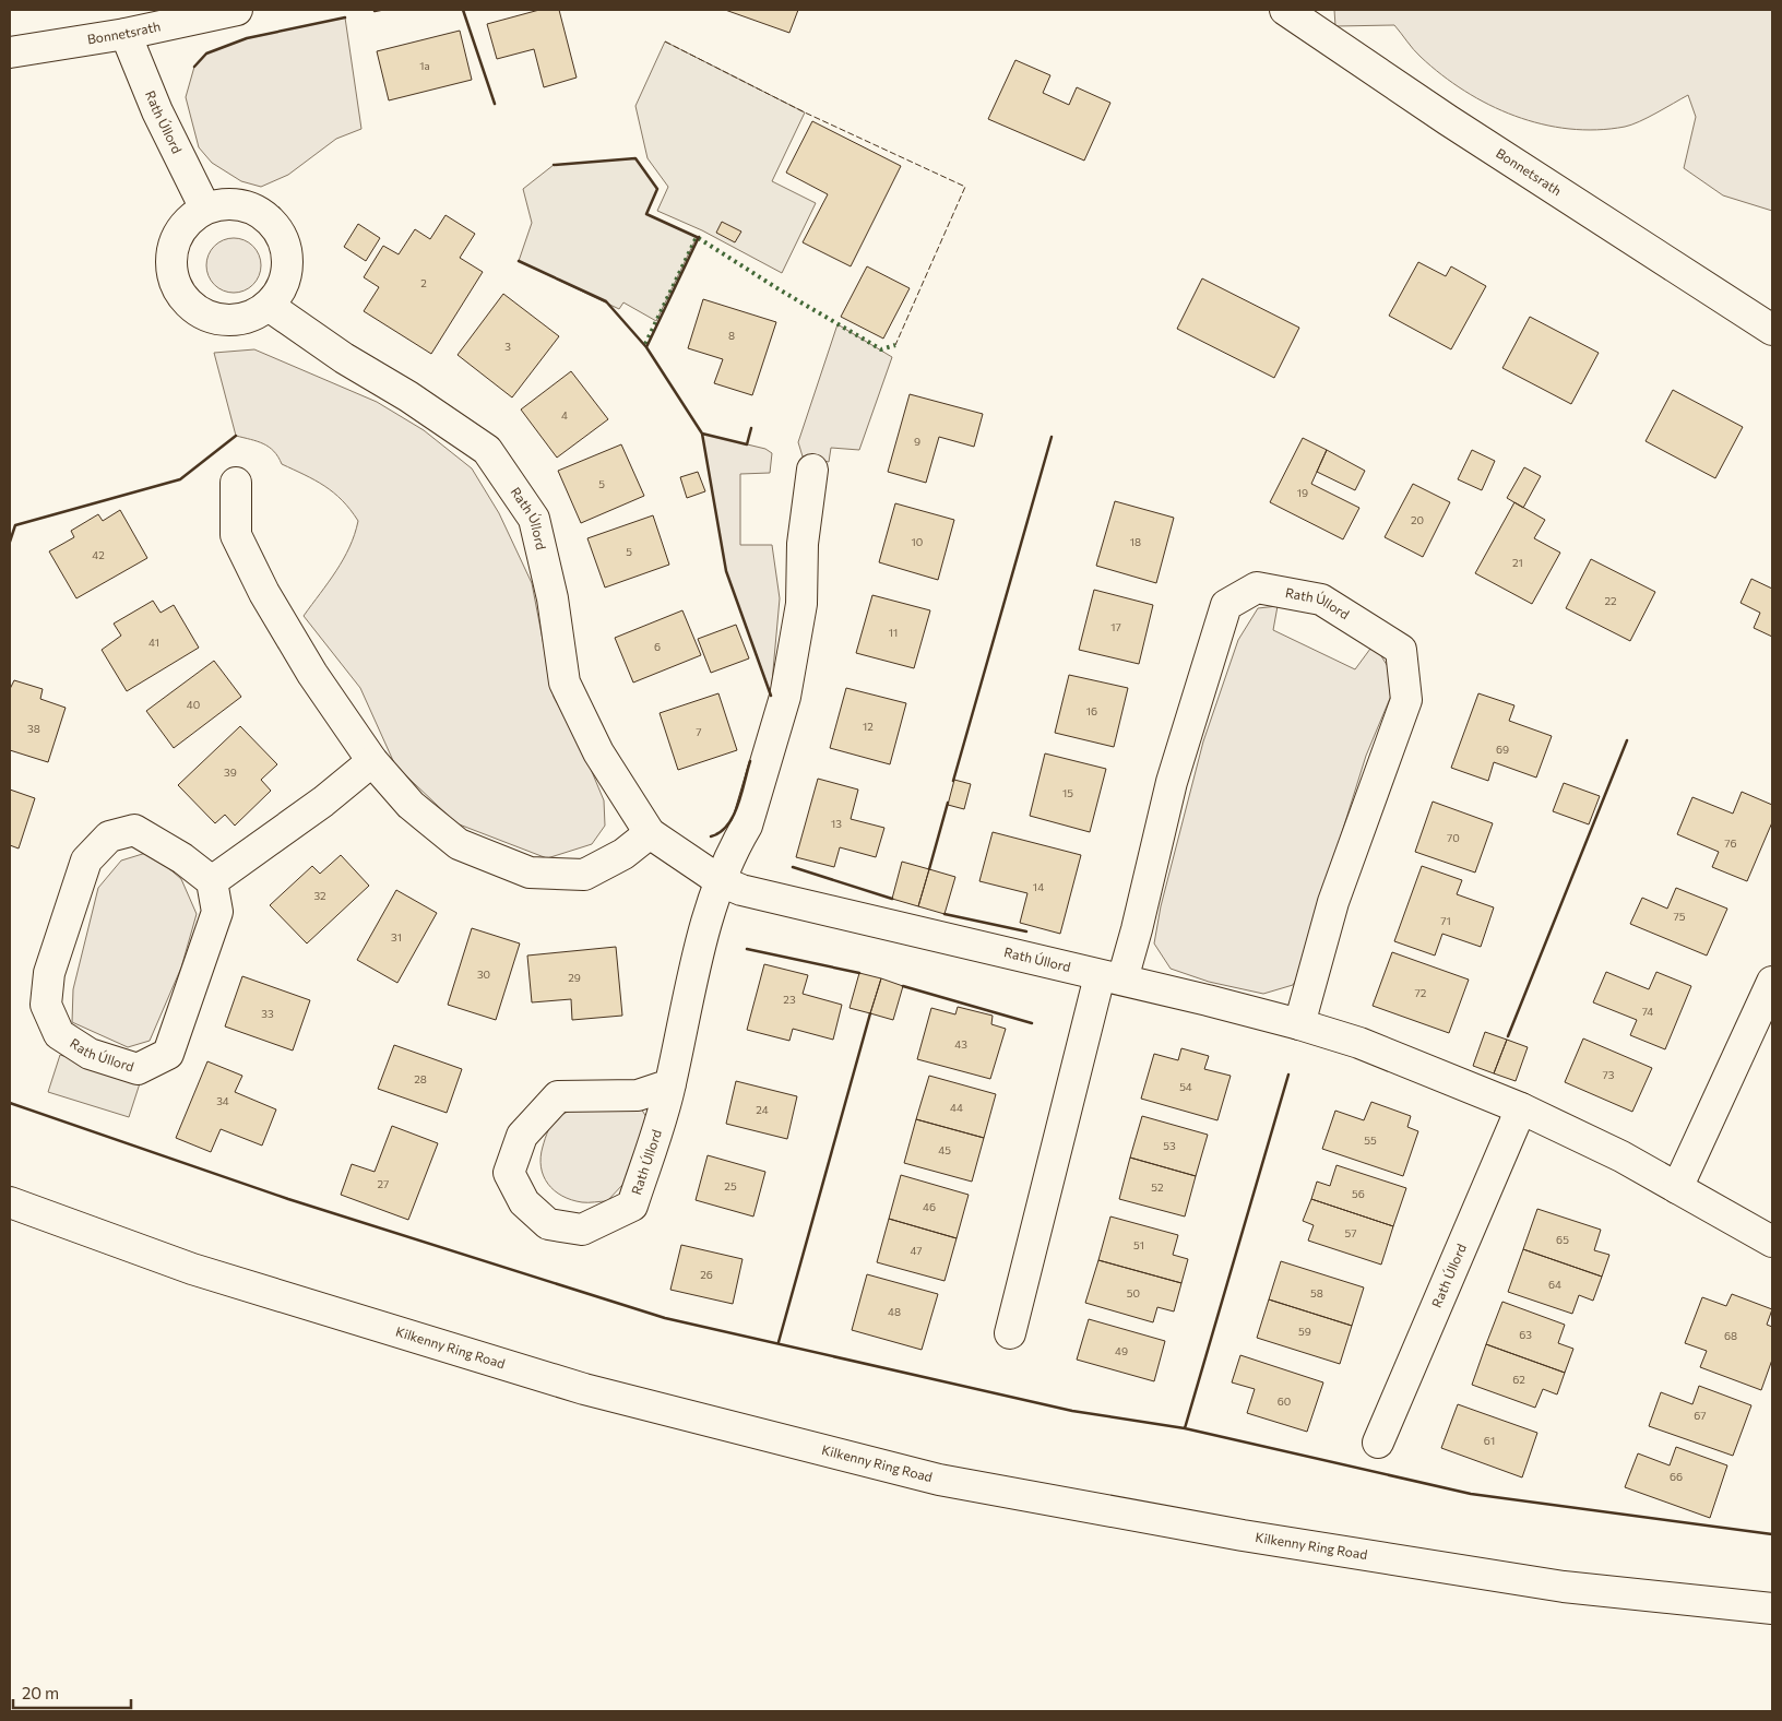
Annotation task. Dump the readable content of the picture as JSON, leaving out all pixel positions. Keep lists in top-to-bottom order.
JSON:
{
  "streets": {
    "street": ["Bonnetsrath", "Rath Úllord", "Kilkenny Ring Road"]
  },
  "crossings": [
    ["Bonnetsrath", "Rath Úllord"]
  ],
  "house_numbers": [
    "1a",
    "2",
    "8",
    "3",
    "4",
    "9",
    "5",
    "19",
    "20",
    "10",
    "18",
    "5",
    "42",
    "21",
    "22",
    "17",
    "11",
    "41",
    "6",
    "40",
    "16",
    "12",
    "38",
    "7",
    "69",
    "39",
    "15",
    "13",
    "70",
    "76",
    "14",
    "32",
    "75",
    "71",
    "31",
    "30",
    "29",
    "72",
    "23",
    "74",
    "33",
    "43",
    "73",
    "28",
    "54",
    "34",
    "44",
    "24",
    "55",
    "53",
    "45",
    "27",
    "25",
    "52",
    "56",
    "46",
    "57",
    "65",
    "51",
    "47",
    "26",
    "64",
    "50",
    "58",
    "48",
    "59",
    "63",
    "68",
    "49",
    "62",
    "60",
    "67",
    "61",
    "66"
  ],
  "scale_bar": "20 m"
}
